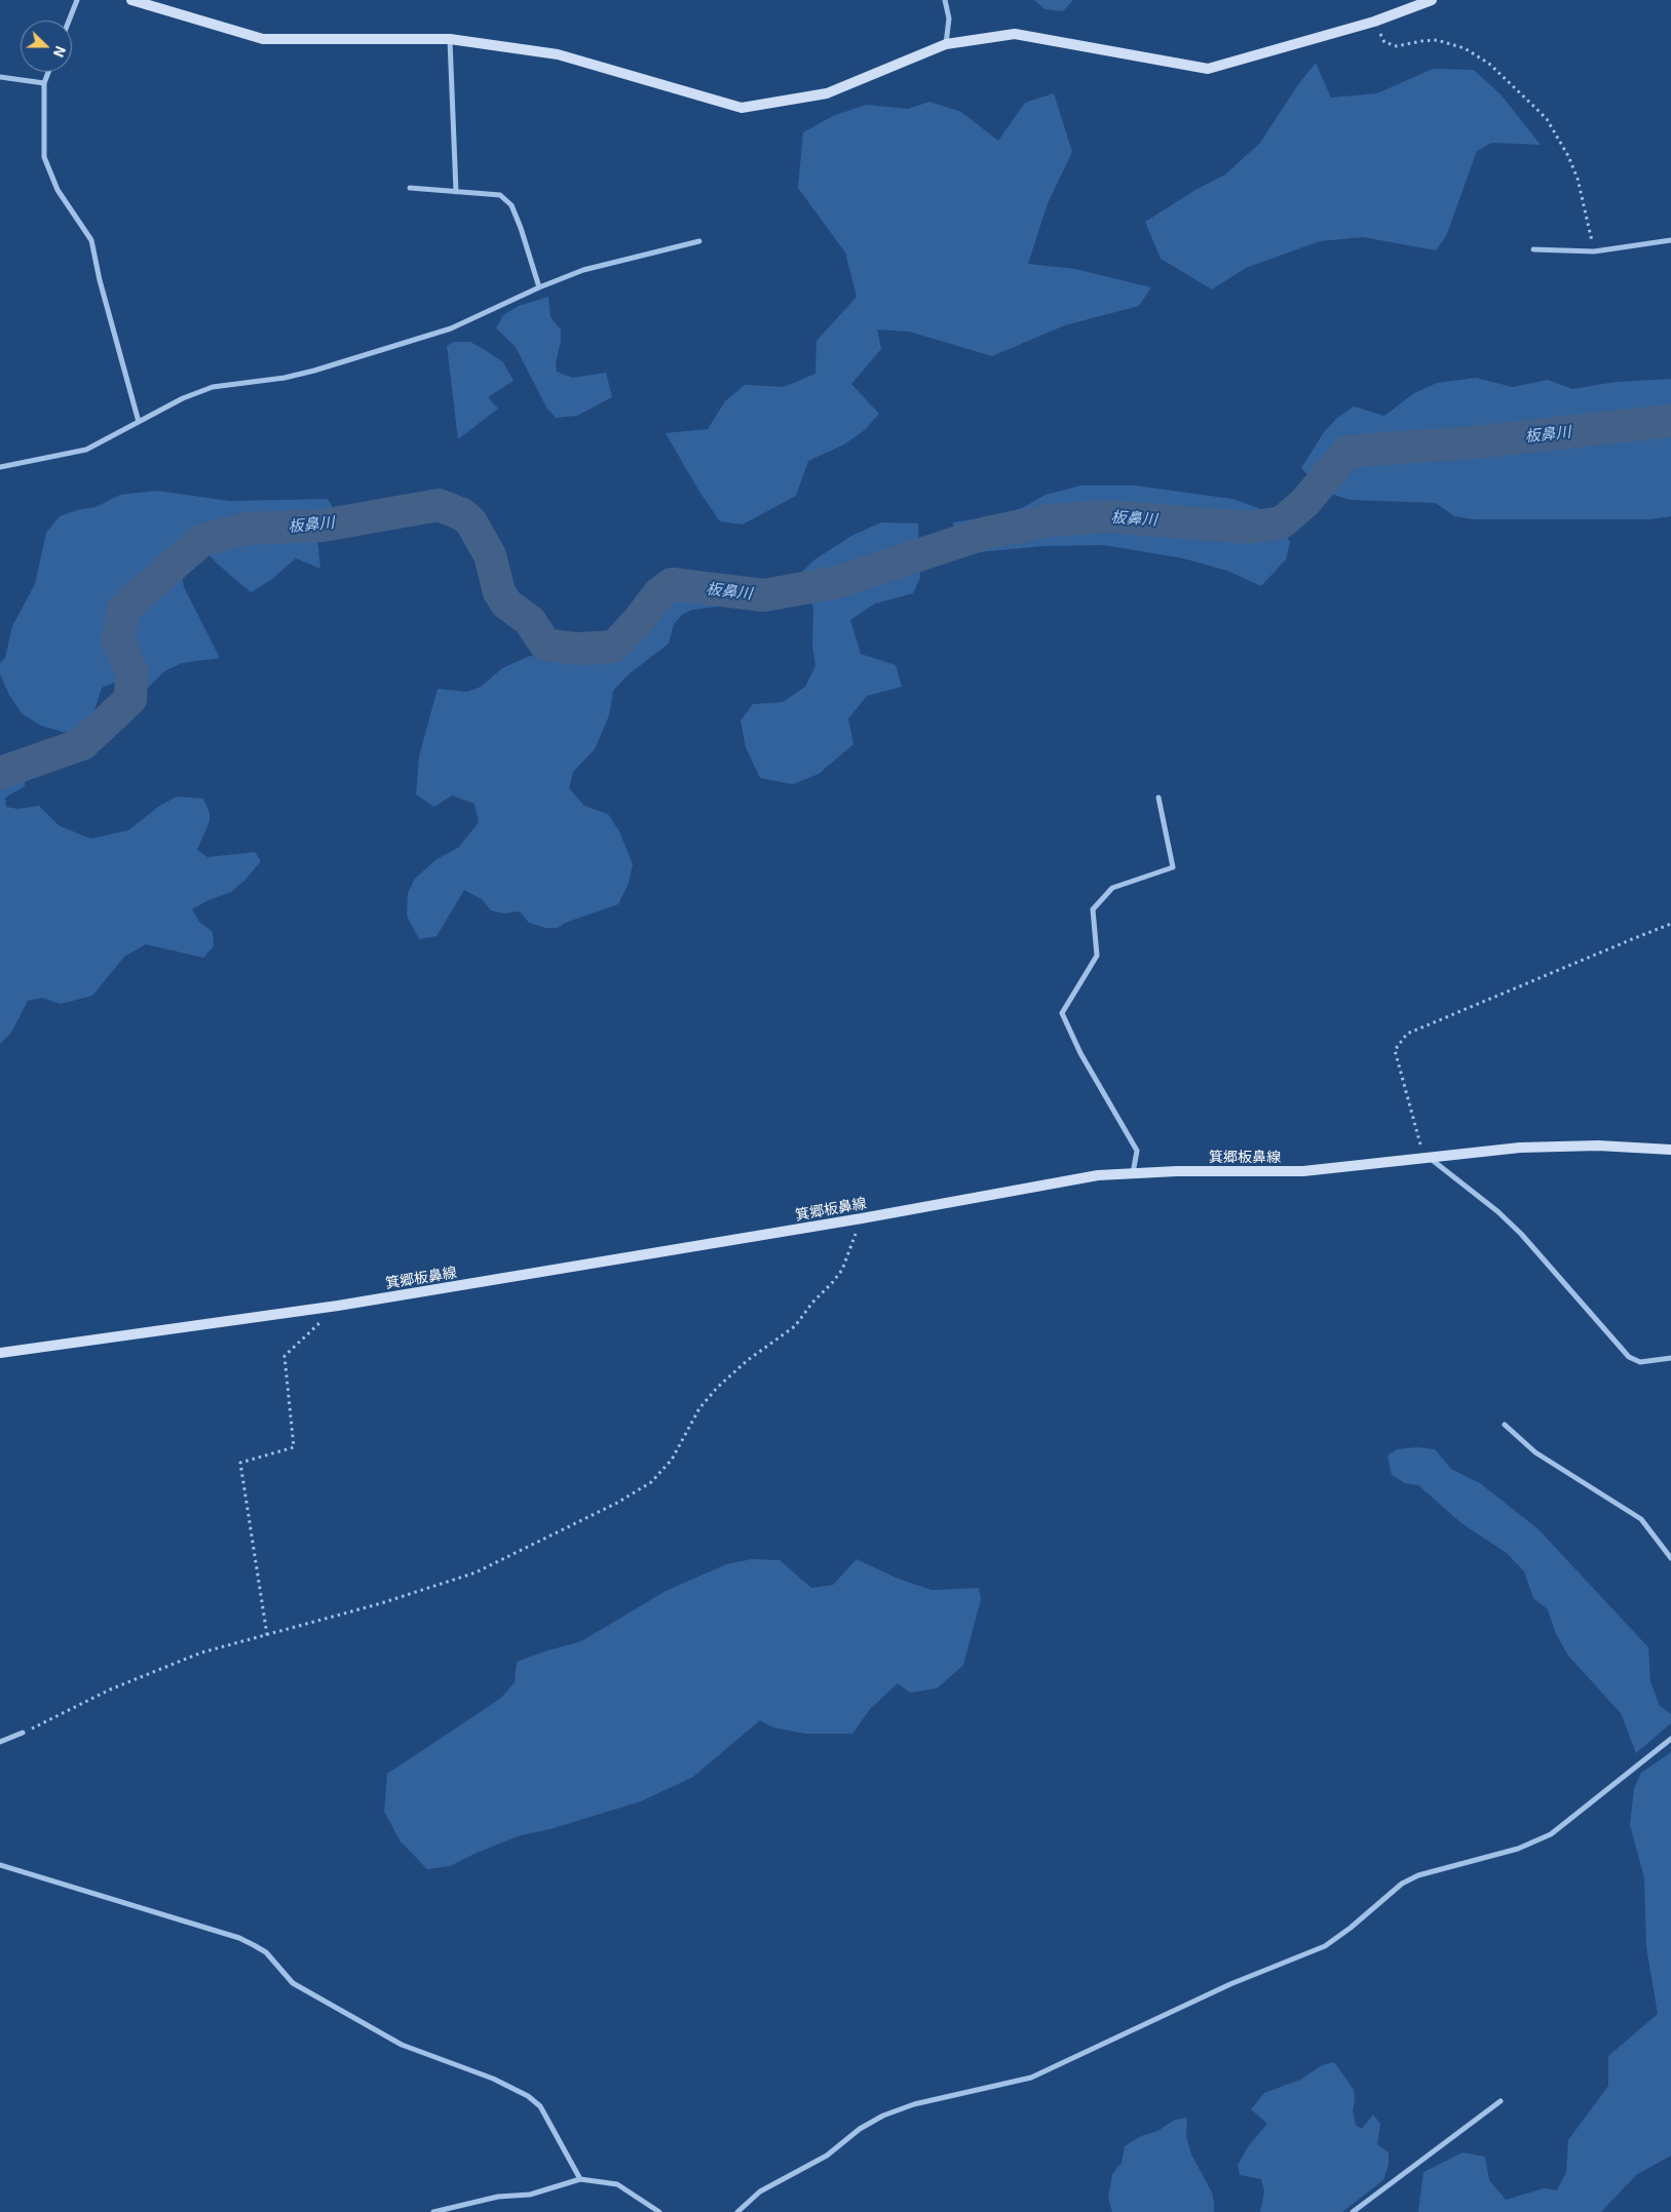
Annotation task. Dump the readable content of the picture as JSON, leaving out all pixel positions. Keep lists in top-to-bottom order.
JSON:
{
  "streets": {
    "main road": ["箕郷板鼻線"]
  },
  "water": ["板鼻川"],
  "north": "right"
}
